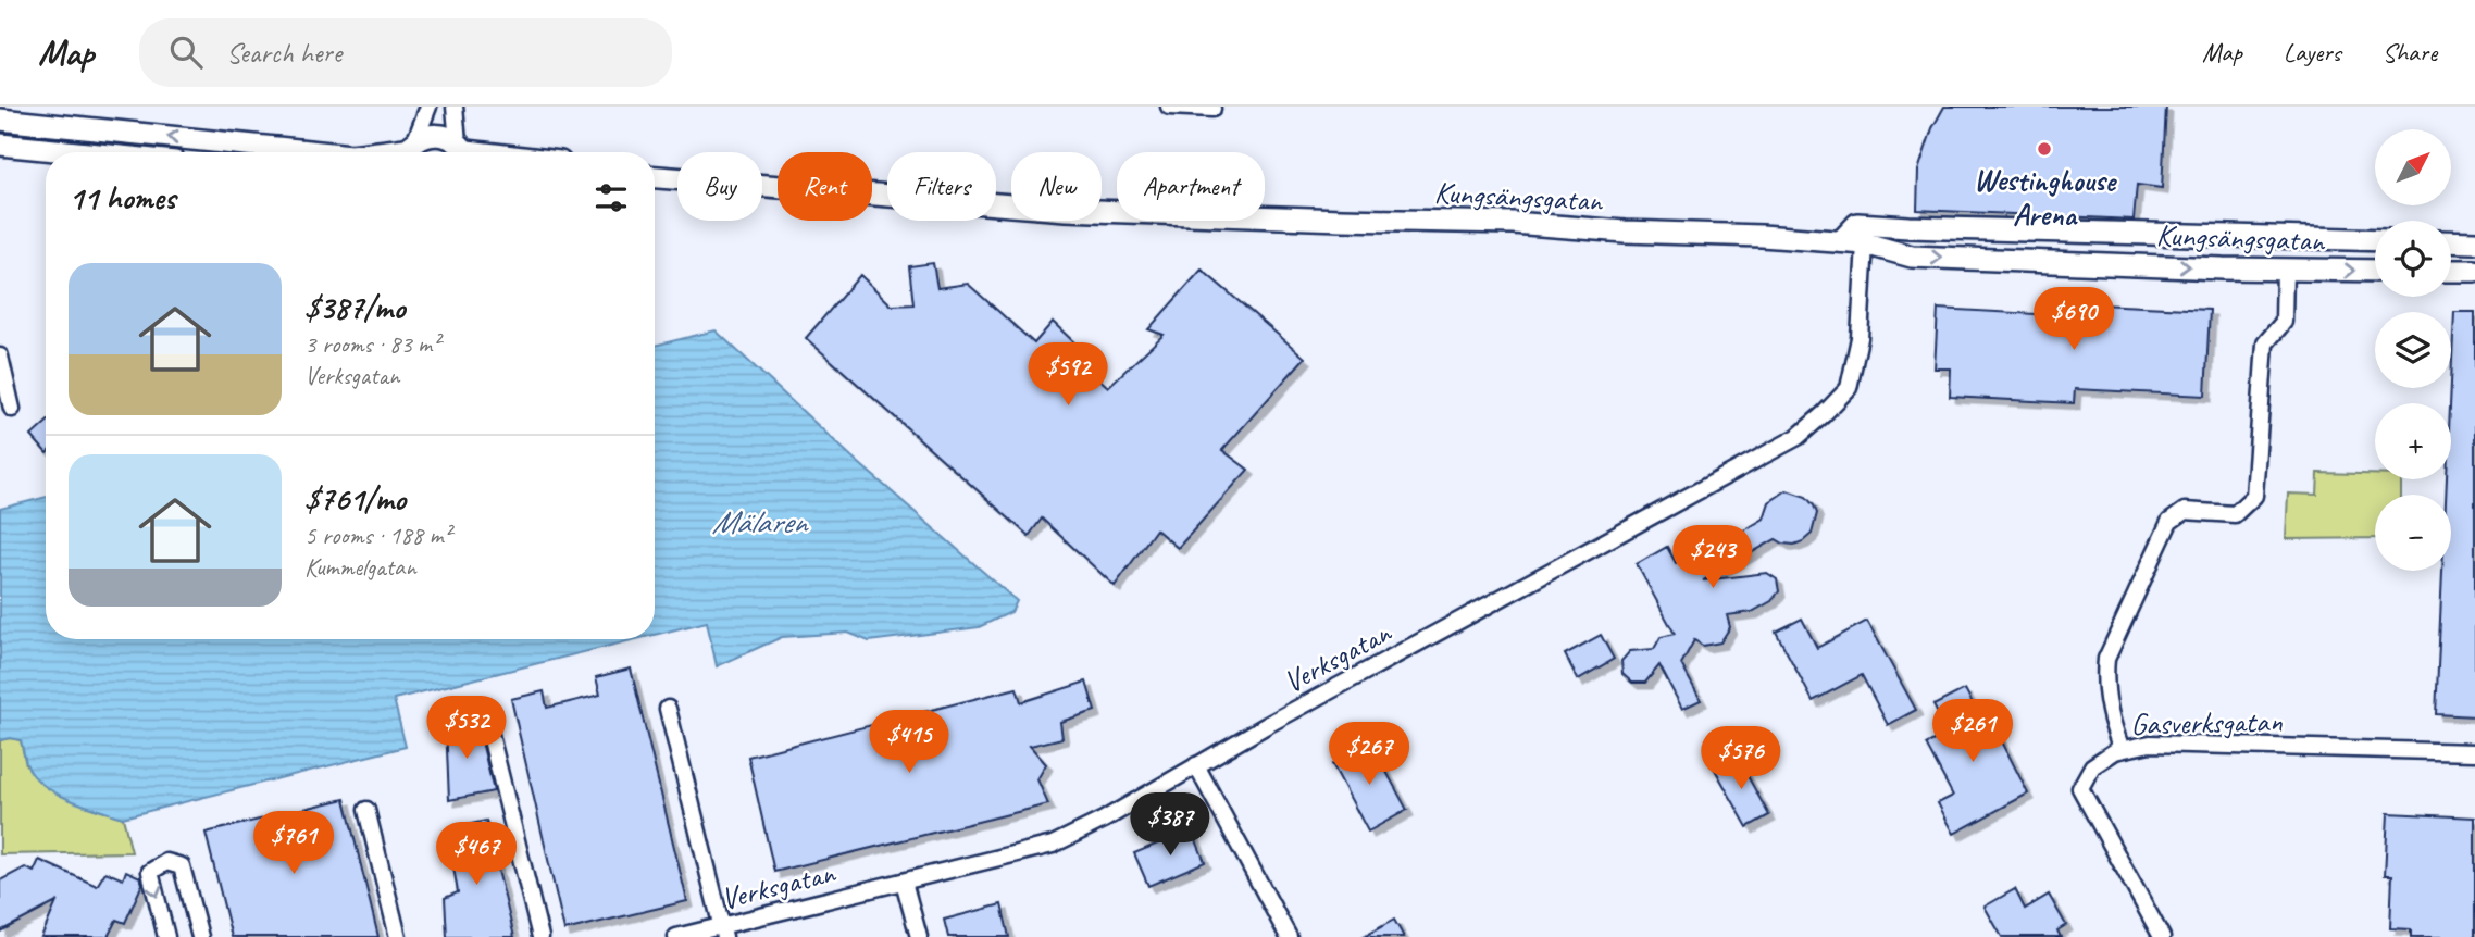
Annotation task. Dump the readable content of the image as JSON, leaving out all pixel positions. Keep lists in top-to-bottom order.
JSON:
{
  "streets": {
    "main road": ["Kungsängsgatan"],
    "street": ["Verksgatan", "Gasverksgatan"]
  },
  "crossings": [
    ["Kungsängsgatan", "Verksgatan"]
  ],
  "water": ["Mälaren"],
  "places": ["Westinghouse Arena"],
  "north": "top right",
  "page": {
    "header": "Map",
    "search": "Search here",
    "nav": ["Map", "Layers", "Share"],
    "map_buttons": ["+", "−"],
    "chip": [
      "Buy",
      "Rent",
      "Filters",
      "New",
      "Apartment"
    ],
    "heading": "11 homes",
    "list": [
      {
        "name": "$387/mo",
        "note": "3 rooms · 83 m² · Verksgatan"
      },
      {
        "name": "$761/mo",
        "note": "5 rooms · 188 m² · Kummelgatan"
      }
    ],
    "price": [
      "$690",
      "$592",
      "$243",
      "$532",
      "$261",
      "$415",
      "$267",
      "$576",
      "$387",
      "$761",
      "$467"
    ]
  }
}
